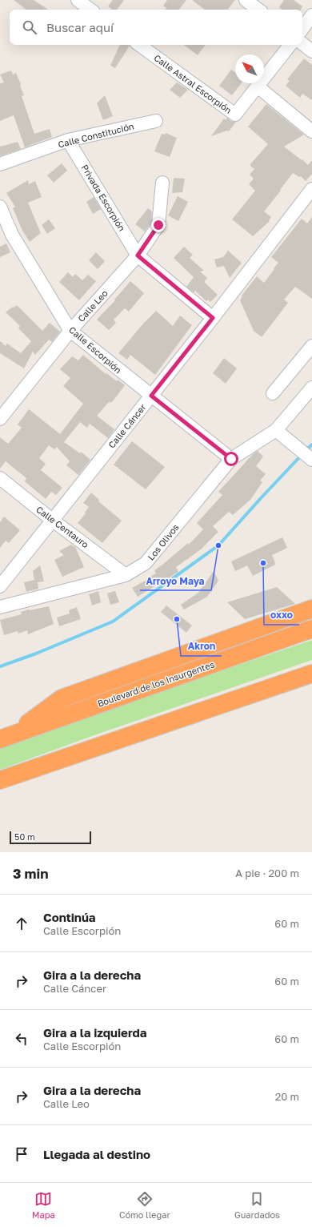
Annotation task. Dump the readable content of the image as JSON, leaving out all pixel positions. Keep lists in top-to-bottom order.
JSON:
{
  "streets": {
    "highway": ["Boulevard de los Insurgentes"],
    "street": [
      "Calle Astral Escorpión",
      "Calle Constitución",
      "Privada Escorpión",
      "Calle Leo",
      "Calle Escorpión",
      "Calle Cáncer",
      "Calle Centauro",
      "Los Olivos"
    ]
  },
  "crossings": [
    ["Calle Constitución", "Privada Escorpión"],
    ["Privada Escorpión", "Calle Leo"],
    ["Calle Leo", "Calle Escorpión"],
    ["Calle Escorpión", "Calle Cáncer"],
    ["Calle Escorpión", "Los Olivos"],
    ["Calle Cáncer", "Calle Centauro"],
    ["Calle Centauro", "Los Olivos"]
  ],
  "places": ["Arroyo Maya", "oxxo", "Akron"],
  "scale_bar": "50 m",
  "north": "top left",
  "page": {
    "search": "Buscar aquí",
    "scale": "50 m",
    "heading": ["3 min", "A pie · 200 m"],
    "list": [
      ["Continúa", "Calle Escorpión", "60 m"],
      ["Gira a la derecha", "Calle Cáncer", "60 m"],
      ["Gira a la izquierda", "Calle Escorpión", "60 m"],
      ["Gira a la derecha", "Calle Leo", "20 m"],
      "Llegada al destino"
    ],
    "nav": ["Mapa", "Cómo llegar", "Guardados"]
  }
}
